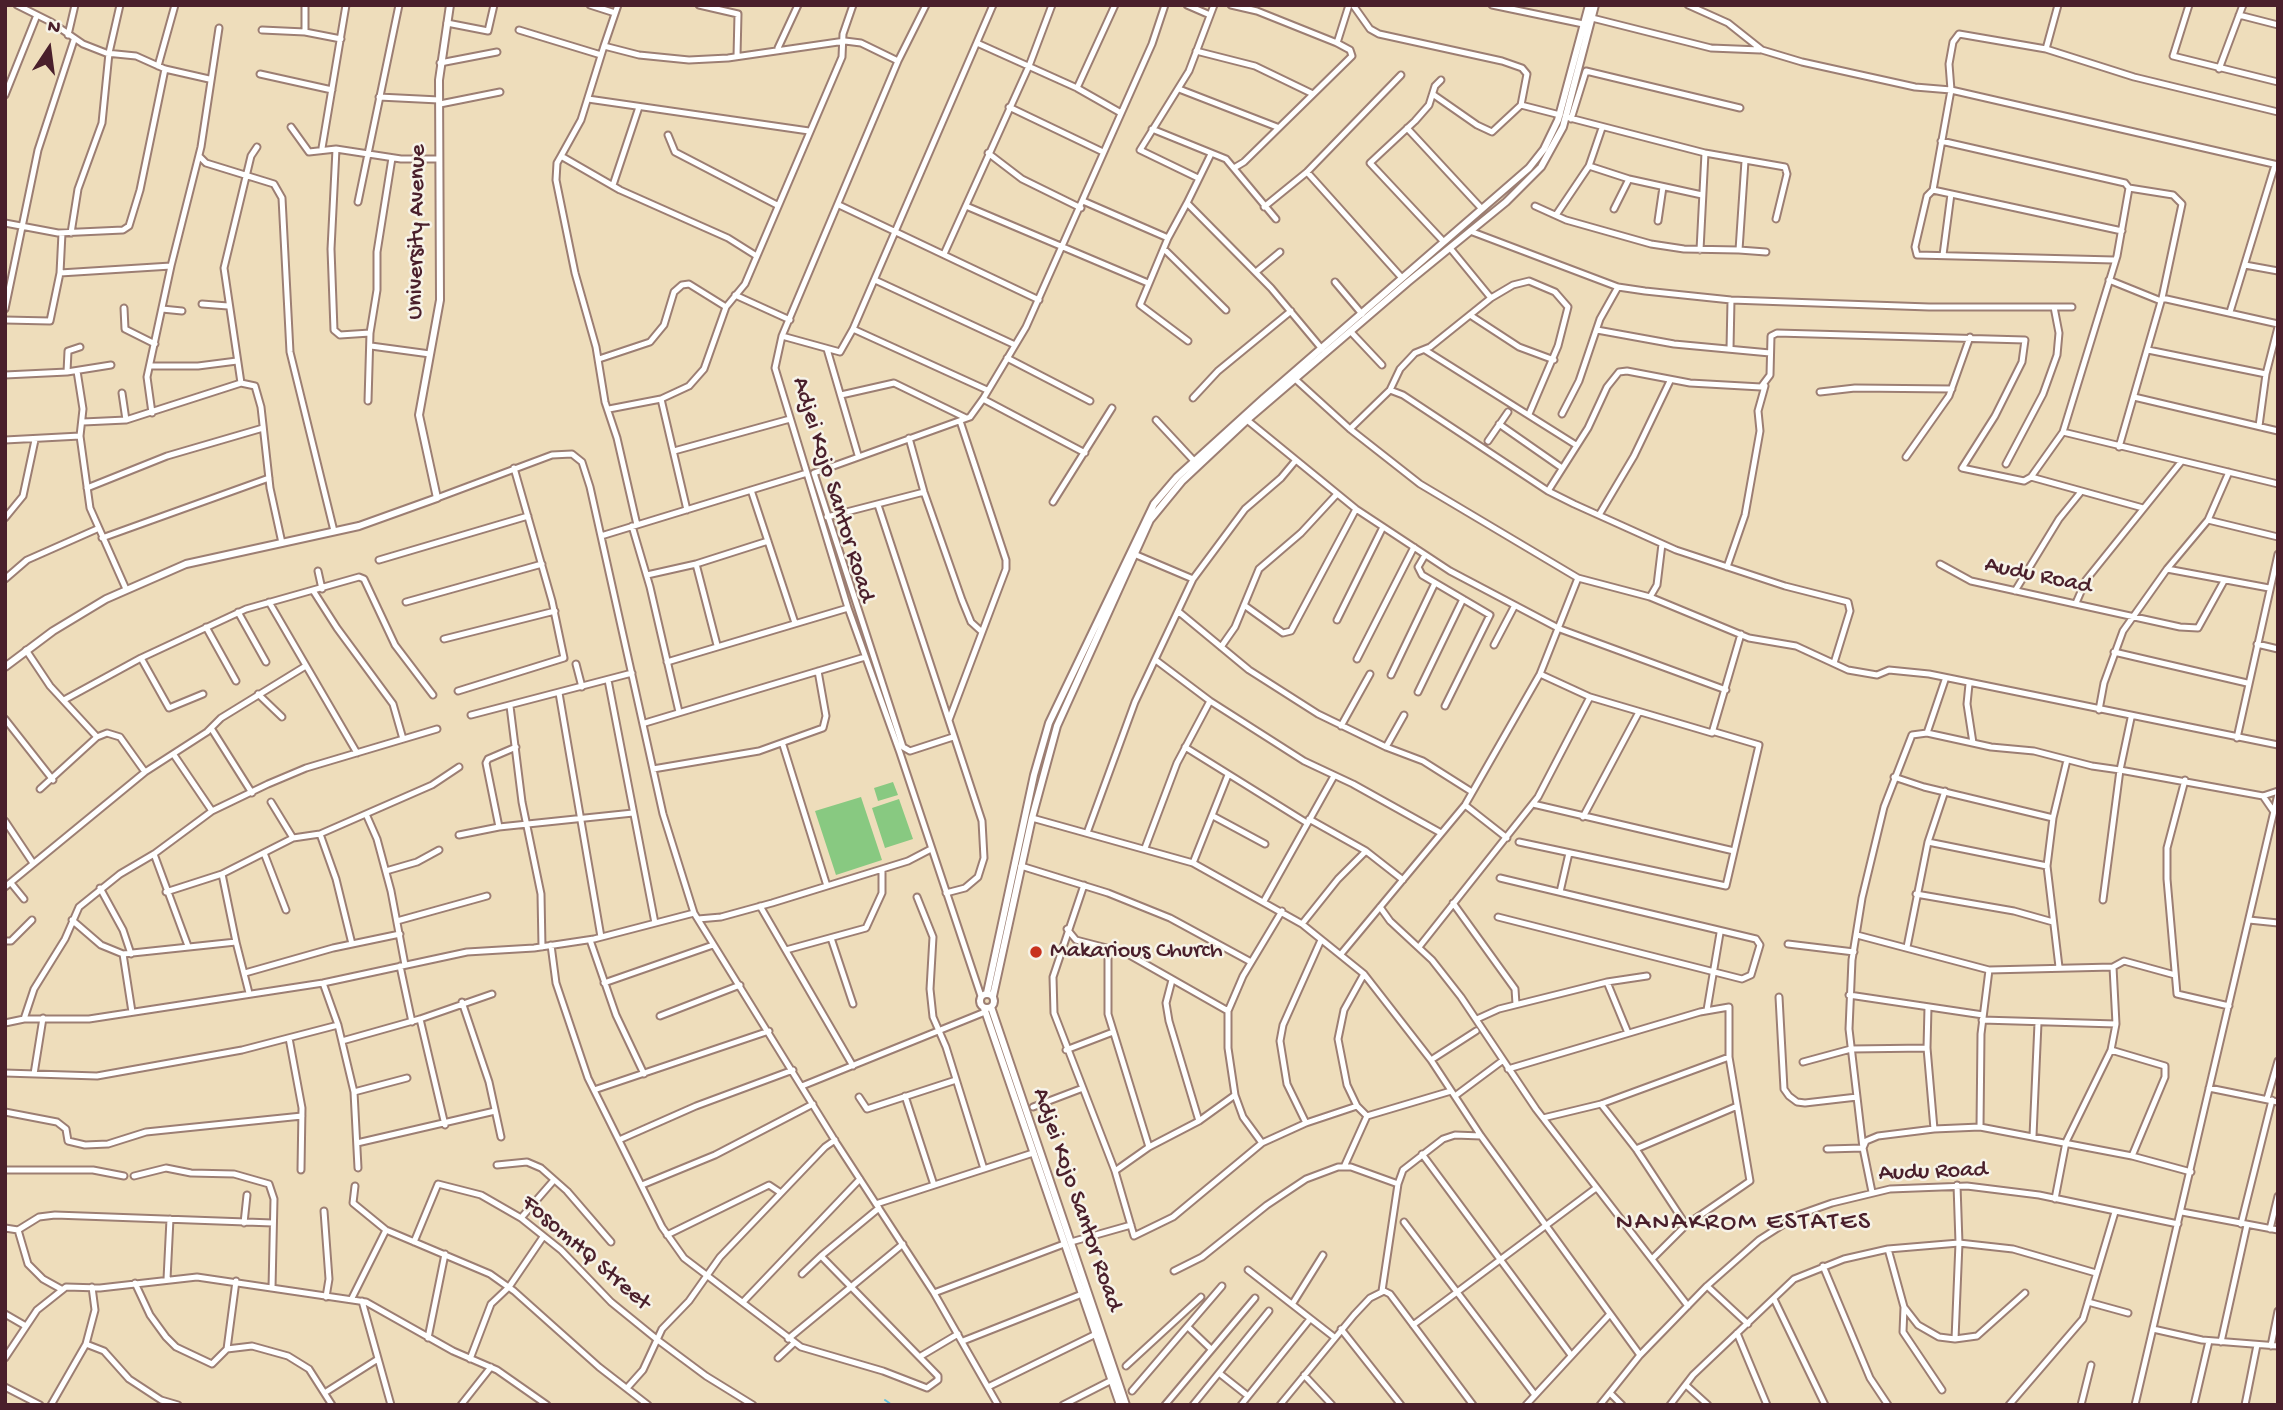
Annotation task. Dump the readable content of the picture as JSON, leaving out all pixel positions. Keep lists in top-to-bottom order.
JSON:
{
  "streets": {
    "street": [
      "University Avenue",
      "Adjei Kojo Santor Road",
      "Audu Road",
      "FosomHQ Street"
    ]
  },
  "districts": ["NANAKROM ESTATES"],
  "places": ["Makarious Church"],
  "north": "top"
}
